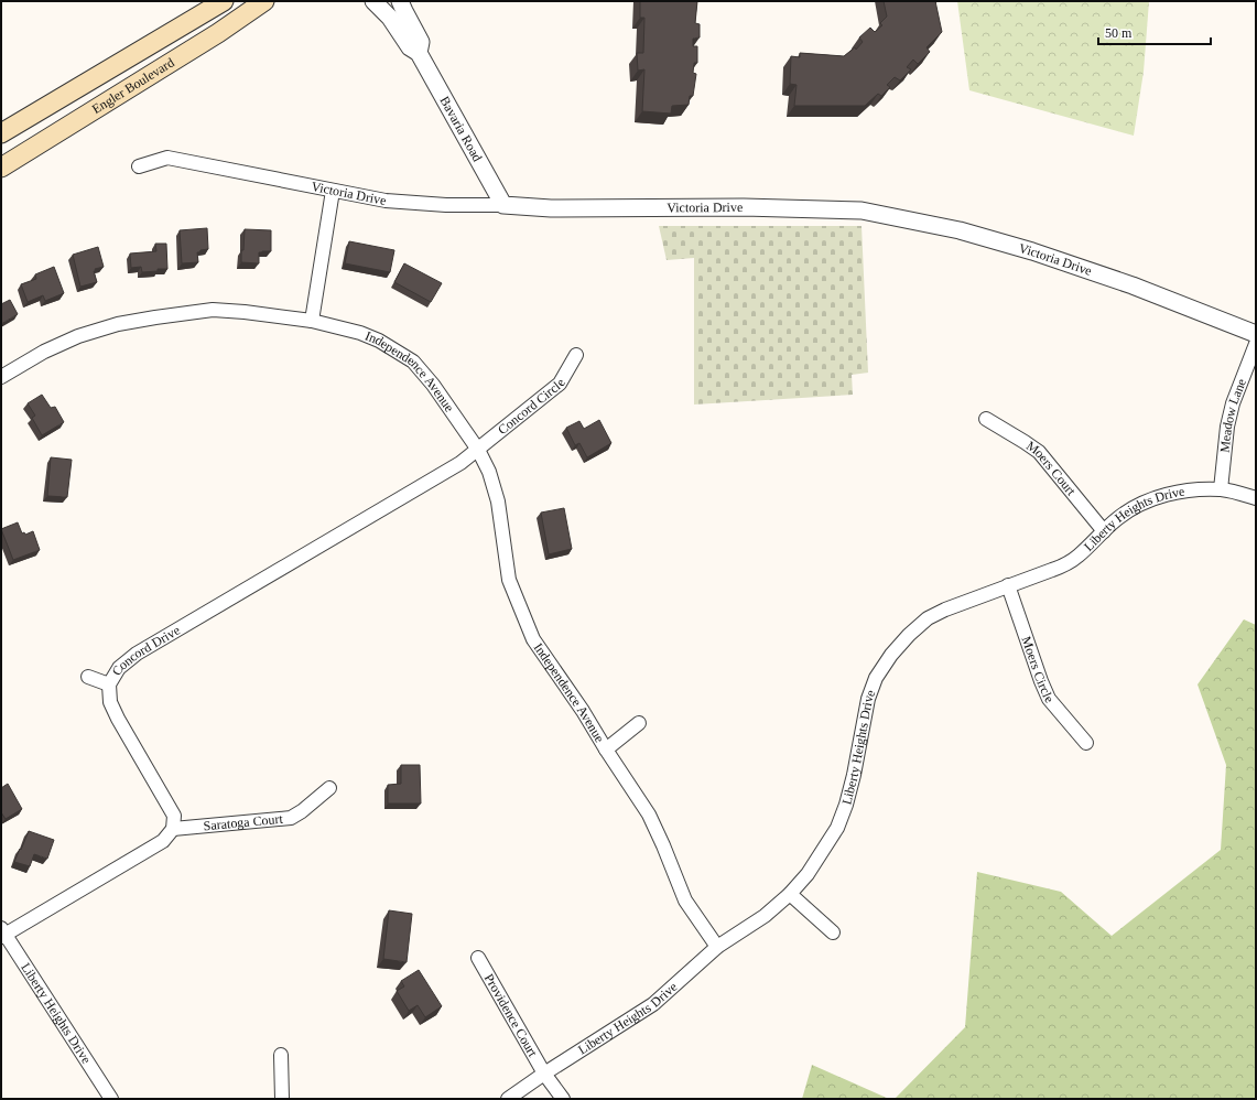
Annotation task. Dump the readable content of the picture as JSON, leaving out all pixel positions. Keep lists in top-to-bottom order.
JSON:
{
  "streets": {
    "main road": ["Engler Boulevard"],
    "street": [
      "Bavaria Road",
      "Victoria Drive",
      "Independence Avenue",
      "Concord Circle",
      "Meadow Lane",
      "Moers Court",
      "Liberty Heights Drive",
      "Concord Drive",
      "Moers Circle",
      "Saratoga Court",
      "Providence Court"
    ]
  },
  "crossings": [
    ["Bavaria Road", "Victoria Drive"],
    ["Independence Avenue", "Concord Circle"],
    ["Independence Avenue", "Liberty Heights Drive"],
    ["Independence Avenue", "Concord Drive"],
    ["Concord Circle", "Concord Drive"],
    ["Meadow Lane", "Liberty Heights Drive"],
    ["Moers Court", "Liberty Heights Drive"],
    ["Liberty Heights Drive", "Moers Circle"],
    ["Liberty Heights Drive", "Providence Court"],
    ["Concord Drive", "Saratoga Court"]
  ],
  "scale_bar": "50 m"
}
